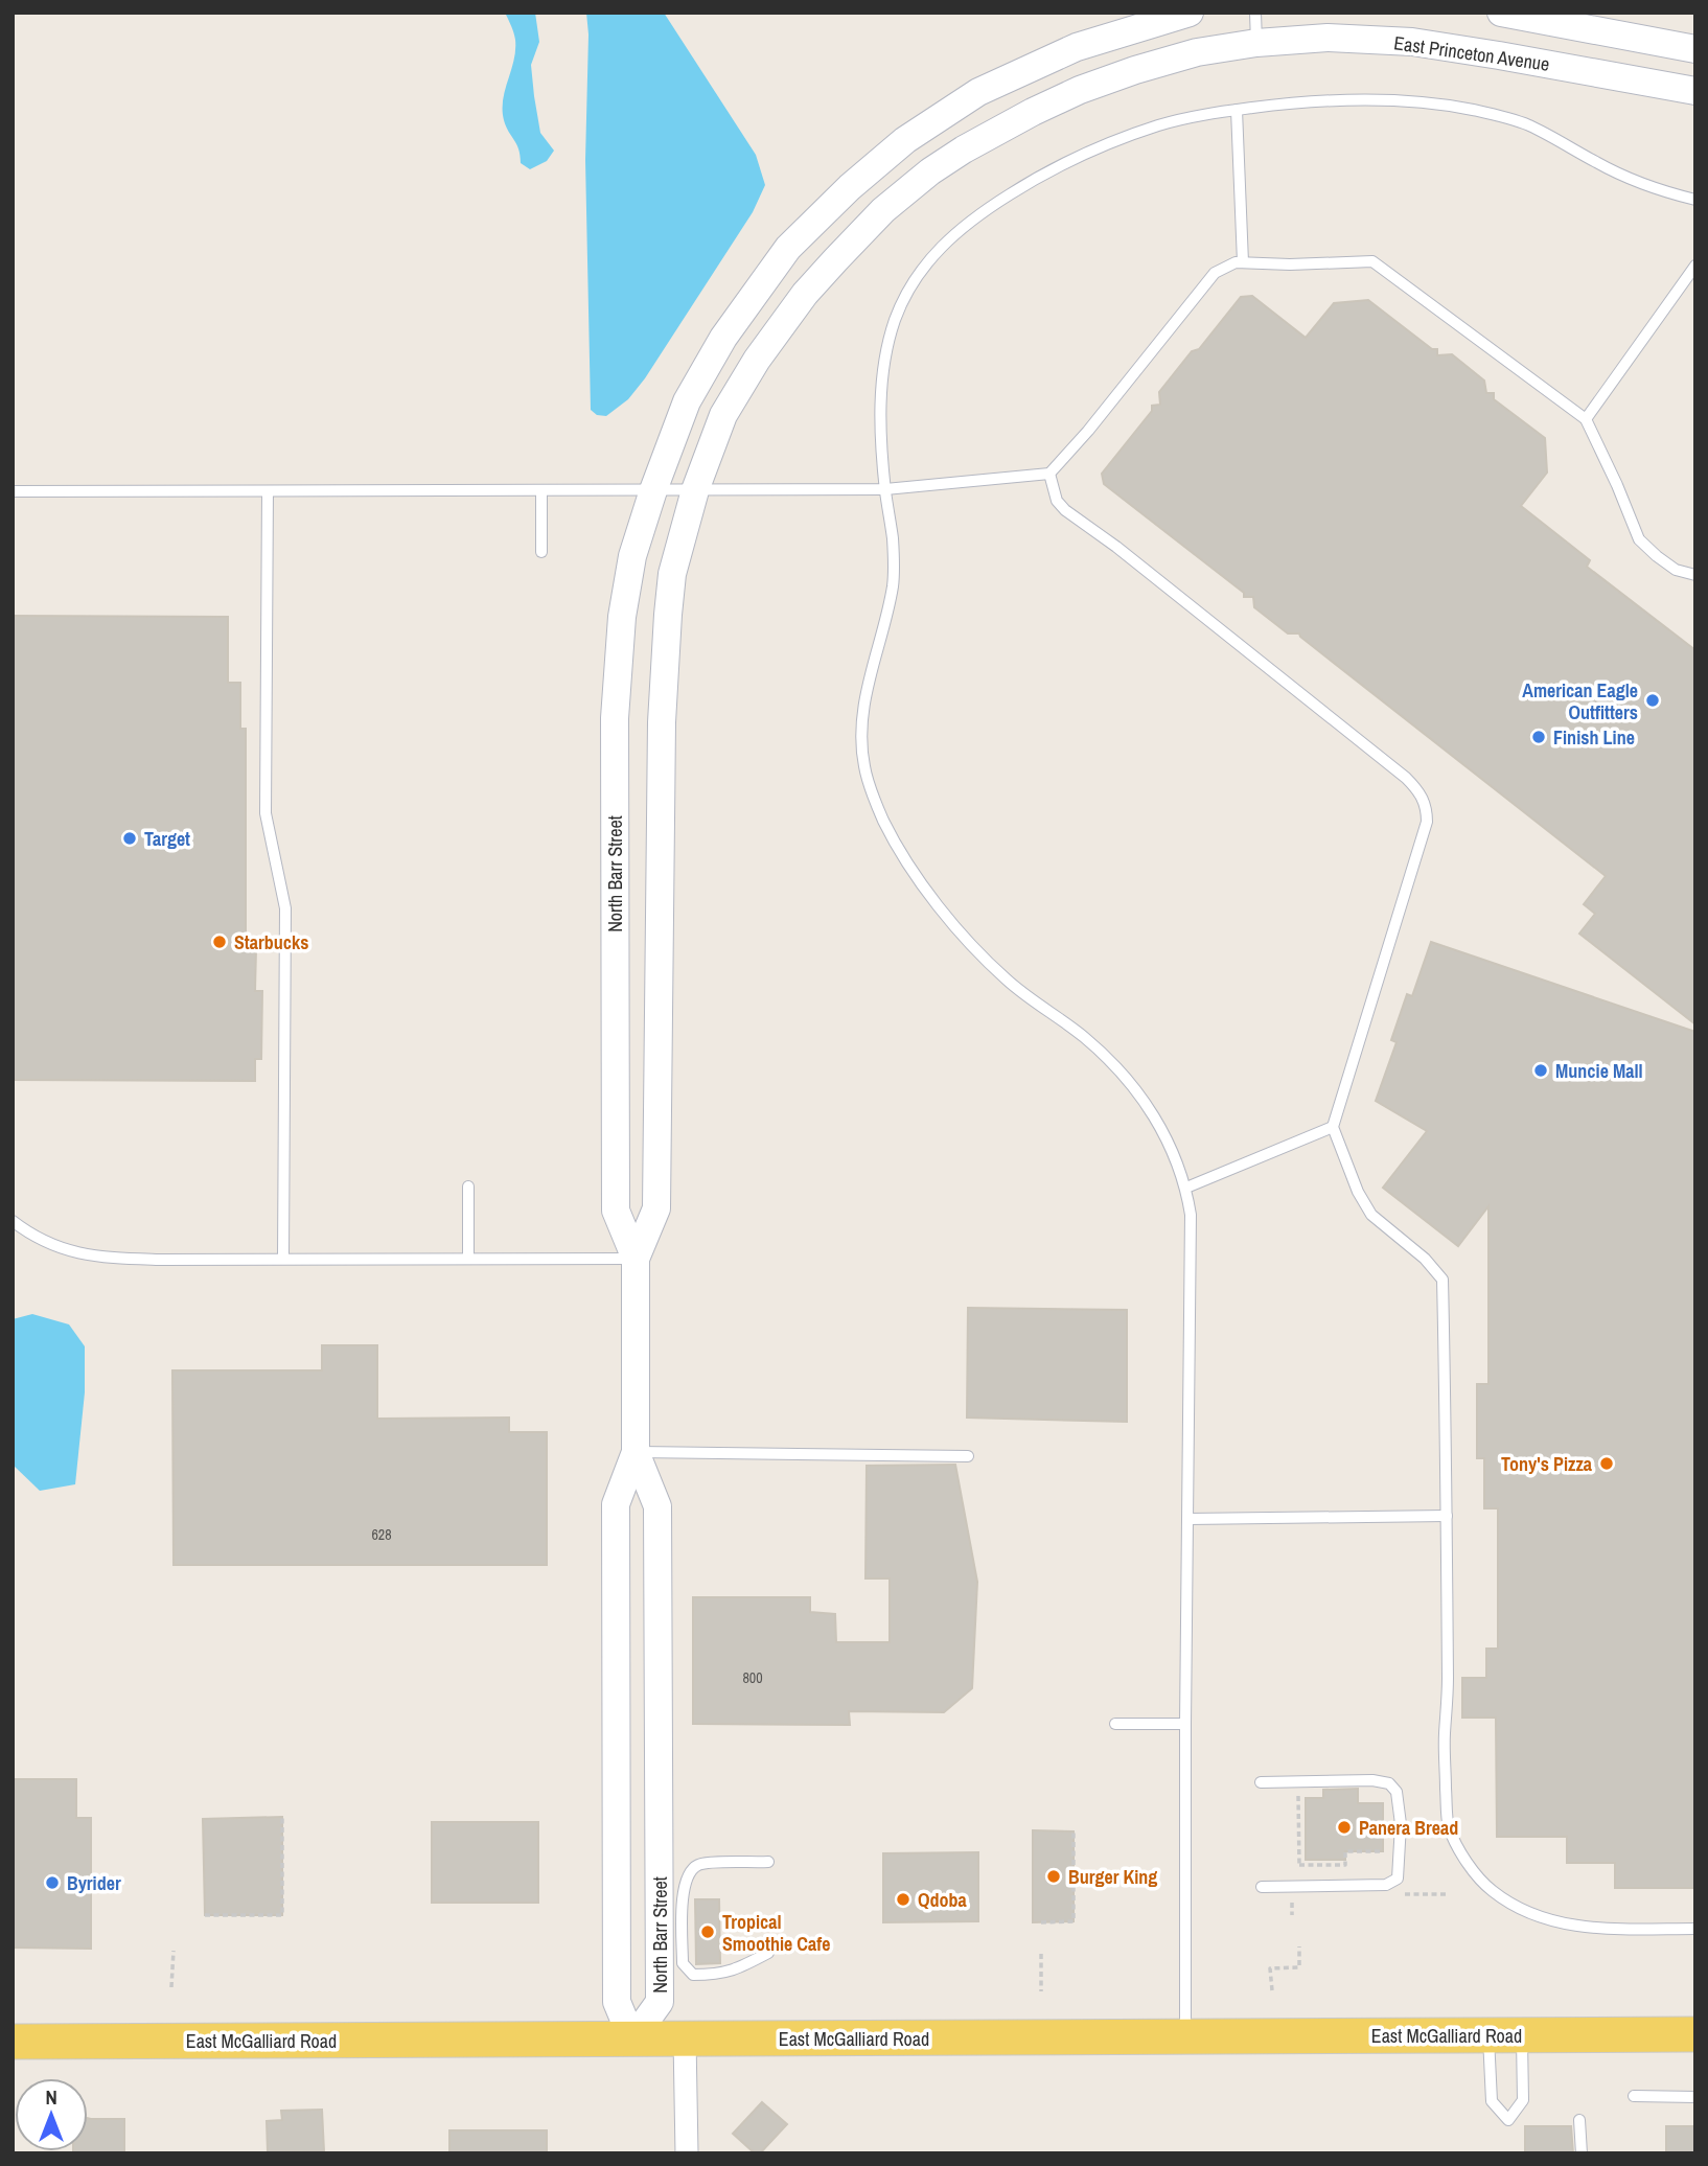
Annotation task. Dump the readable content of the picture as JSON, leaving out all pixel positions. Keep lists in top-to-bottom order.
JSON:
{
  "streets": {
    "main road": ["East McGalliard Road"],
    "street": ["East Princeton Avenue", "North Barr Street"]
  },
  "crossings": [
    ["East Princeton Avenue", "North Barr Street"],
    ["North Barr Street", "East McGalliard Road"]
  ],
  "places": [
    "American Eagle Outfitters",
    "Finish Line",
    "Target",
    "Starbucks",
    "Muncie Mall",
    "Tony's Pizza",
    "Panera Bread",
    "Burger King",
    "Byrider",
    "Qdoba",
    "Tropical Smoothie Cafe"
  ],
  "house_numbers": ["628", "800"],
  "north": "top"
}
